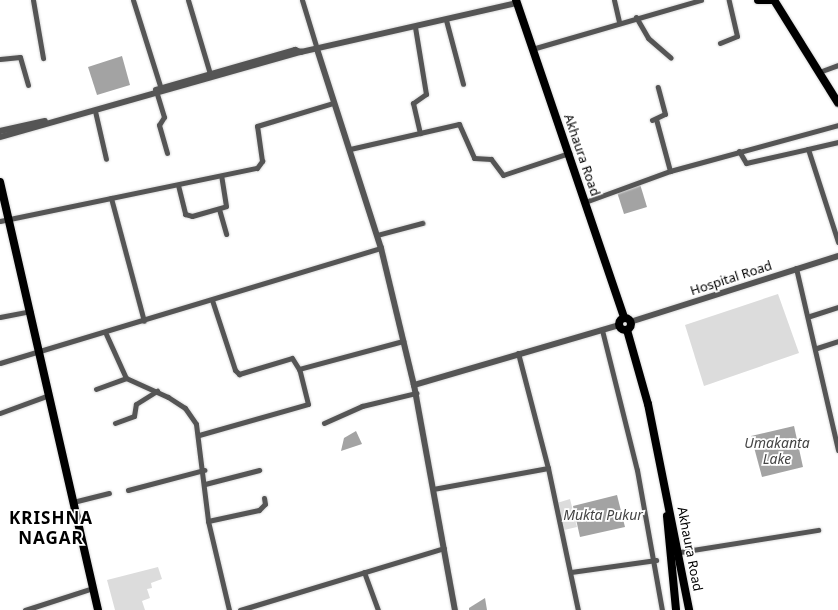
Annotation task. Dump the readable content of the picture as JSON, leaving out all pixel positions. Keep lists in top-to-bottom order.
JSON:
{
  "streets": {
    "main road": ["Akhaura Road"],
    "street": ["Hospital Road"]
  },
  "crossings": [
    ["Akhaura Road", "Hospital Road"]
  ],
  "districts": ["KRISHNA NAGAR"],
  "water": ["Umakanta Lake", "Mukta Pukur"]
}
